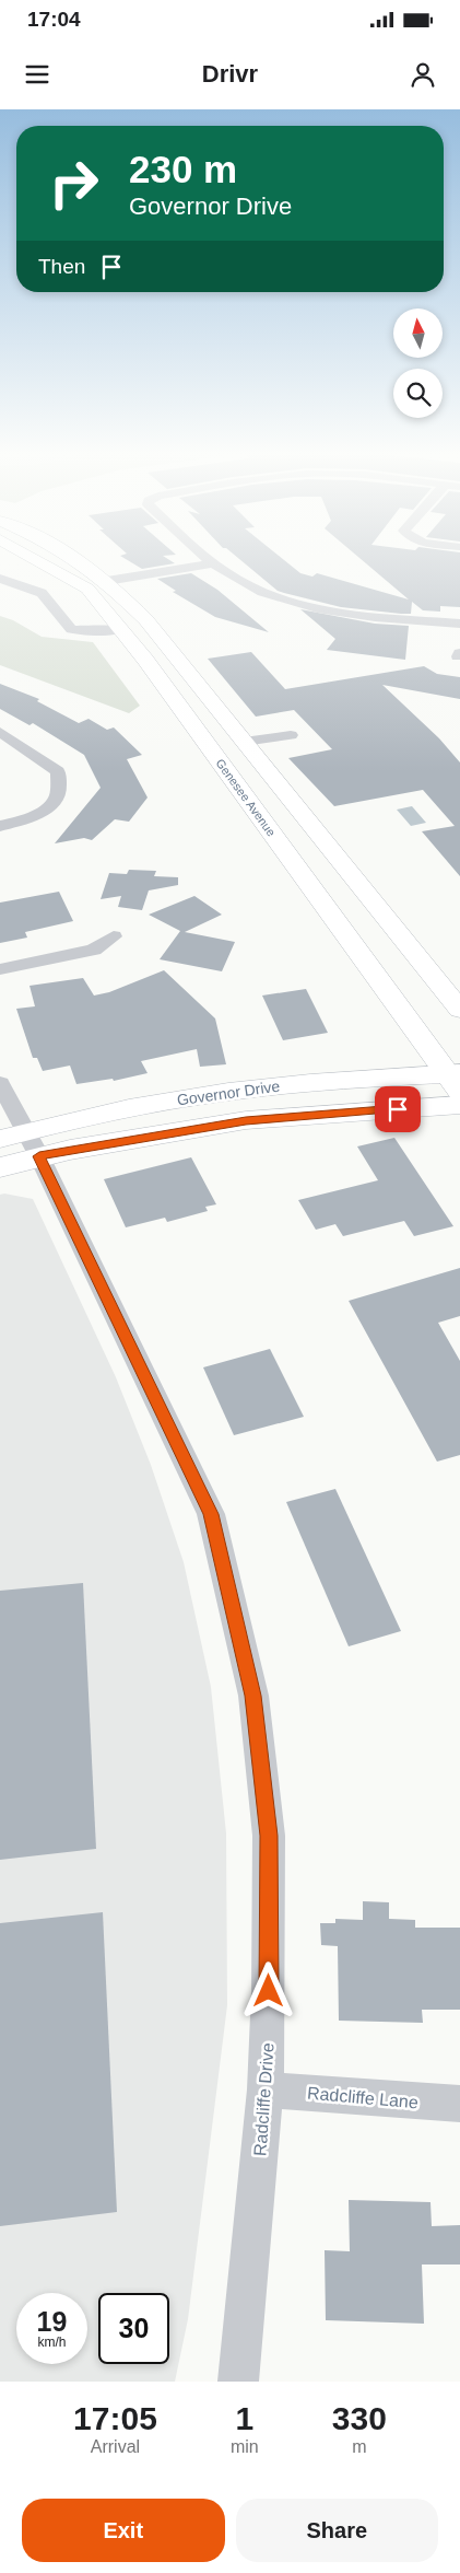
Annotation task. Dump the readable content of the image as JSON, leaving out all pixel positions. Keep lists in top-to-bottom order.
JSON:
{
  "streets": {
    "main road": ["Genesee Avenue", "Governor Drive"],
    "street": ["Radcliffe Lane", "Radcliffe Drive"]
  },
  "crossings": [
    ["Genesee Avenue", "Governor Drive"],
    ["Governor Drive", "Radcliffe Drive"],
    ["Radcliffe Lane", "Radcliffe Drive"]
  ],
  "north": "top",
  "page": {
    "status": "17:04",
    "header": "Drivr",
    "turn": ["230 m", "Governor Drive"],
    "then": "Then",
    "speed": "19 km/h",
    "limit": "30",
    "eta": [
      "17:05",
      "Arrival",
      "1",
      "min",
      "330",
      "m"
    ],
    "buttons": ["Exit", "Share"]
  }
}
